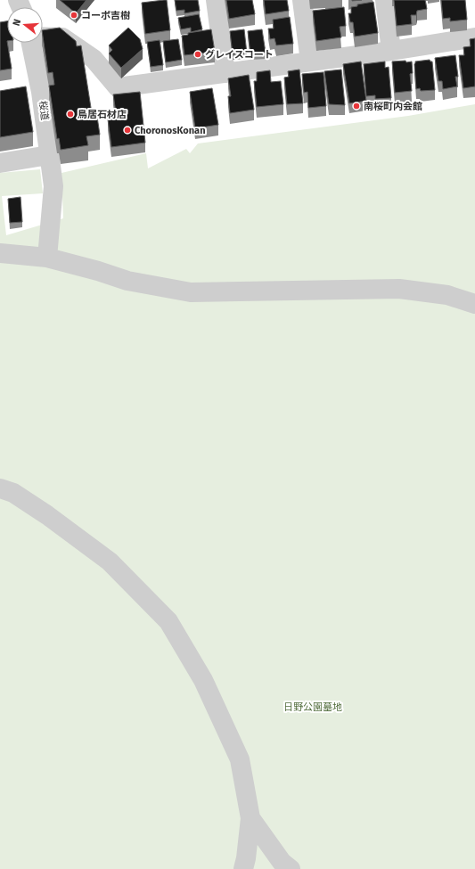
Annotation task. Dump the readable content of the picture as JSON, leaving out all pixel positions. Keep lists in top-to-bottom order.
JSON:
{
  "streets": {
    "street": ["桜道"]
  },
  "parks": ["日野公園墓地"],
  "places": [
    "コーポ吉樹",
    "グレイスコート",
    "南桜町内会館",
    "鳥居石材店",
    "ChoronosKonan"
  ],
  "north": "left"
}
